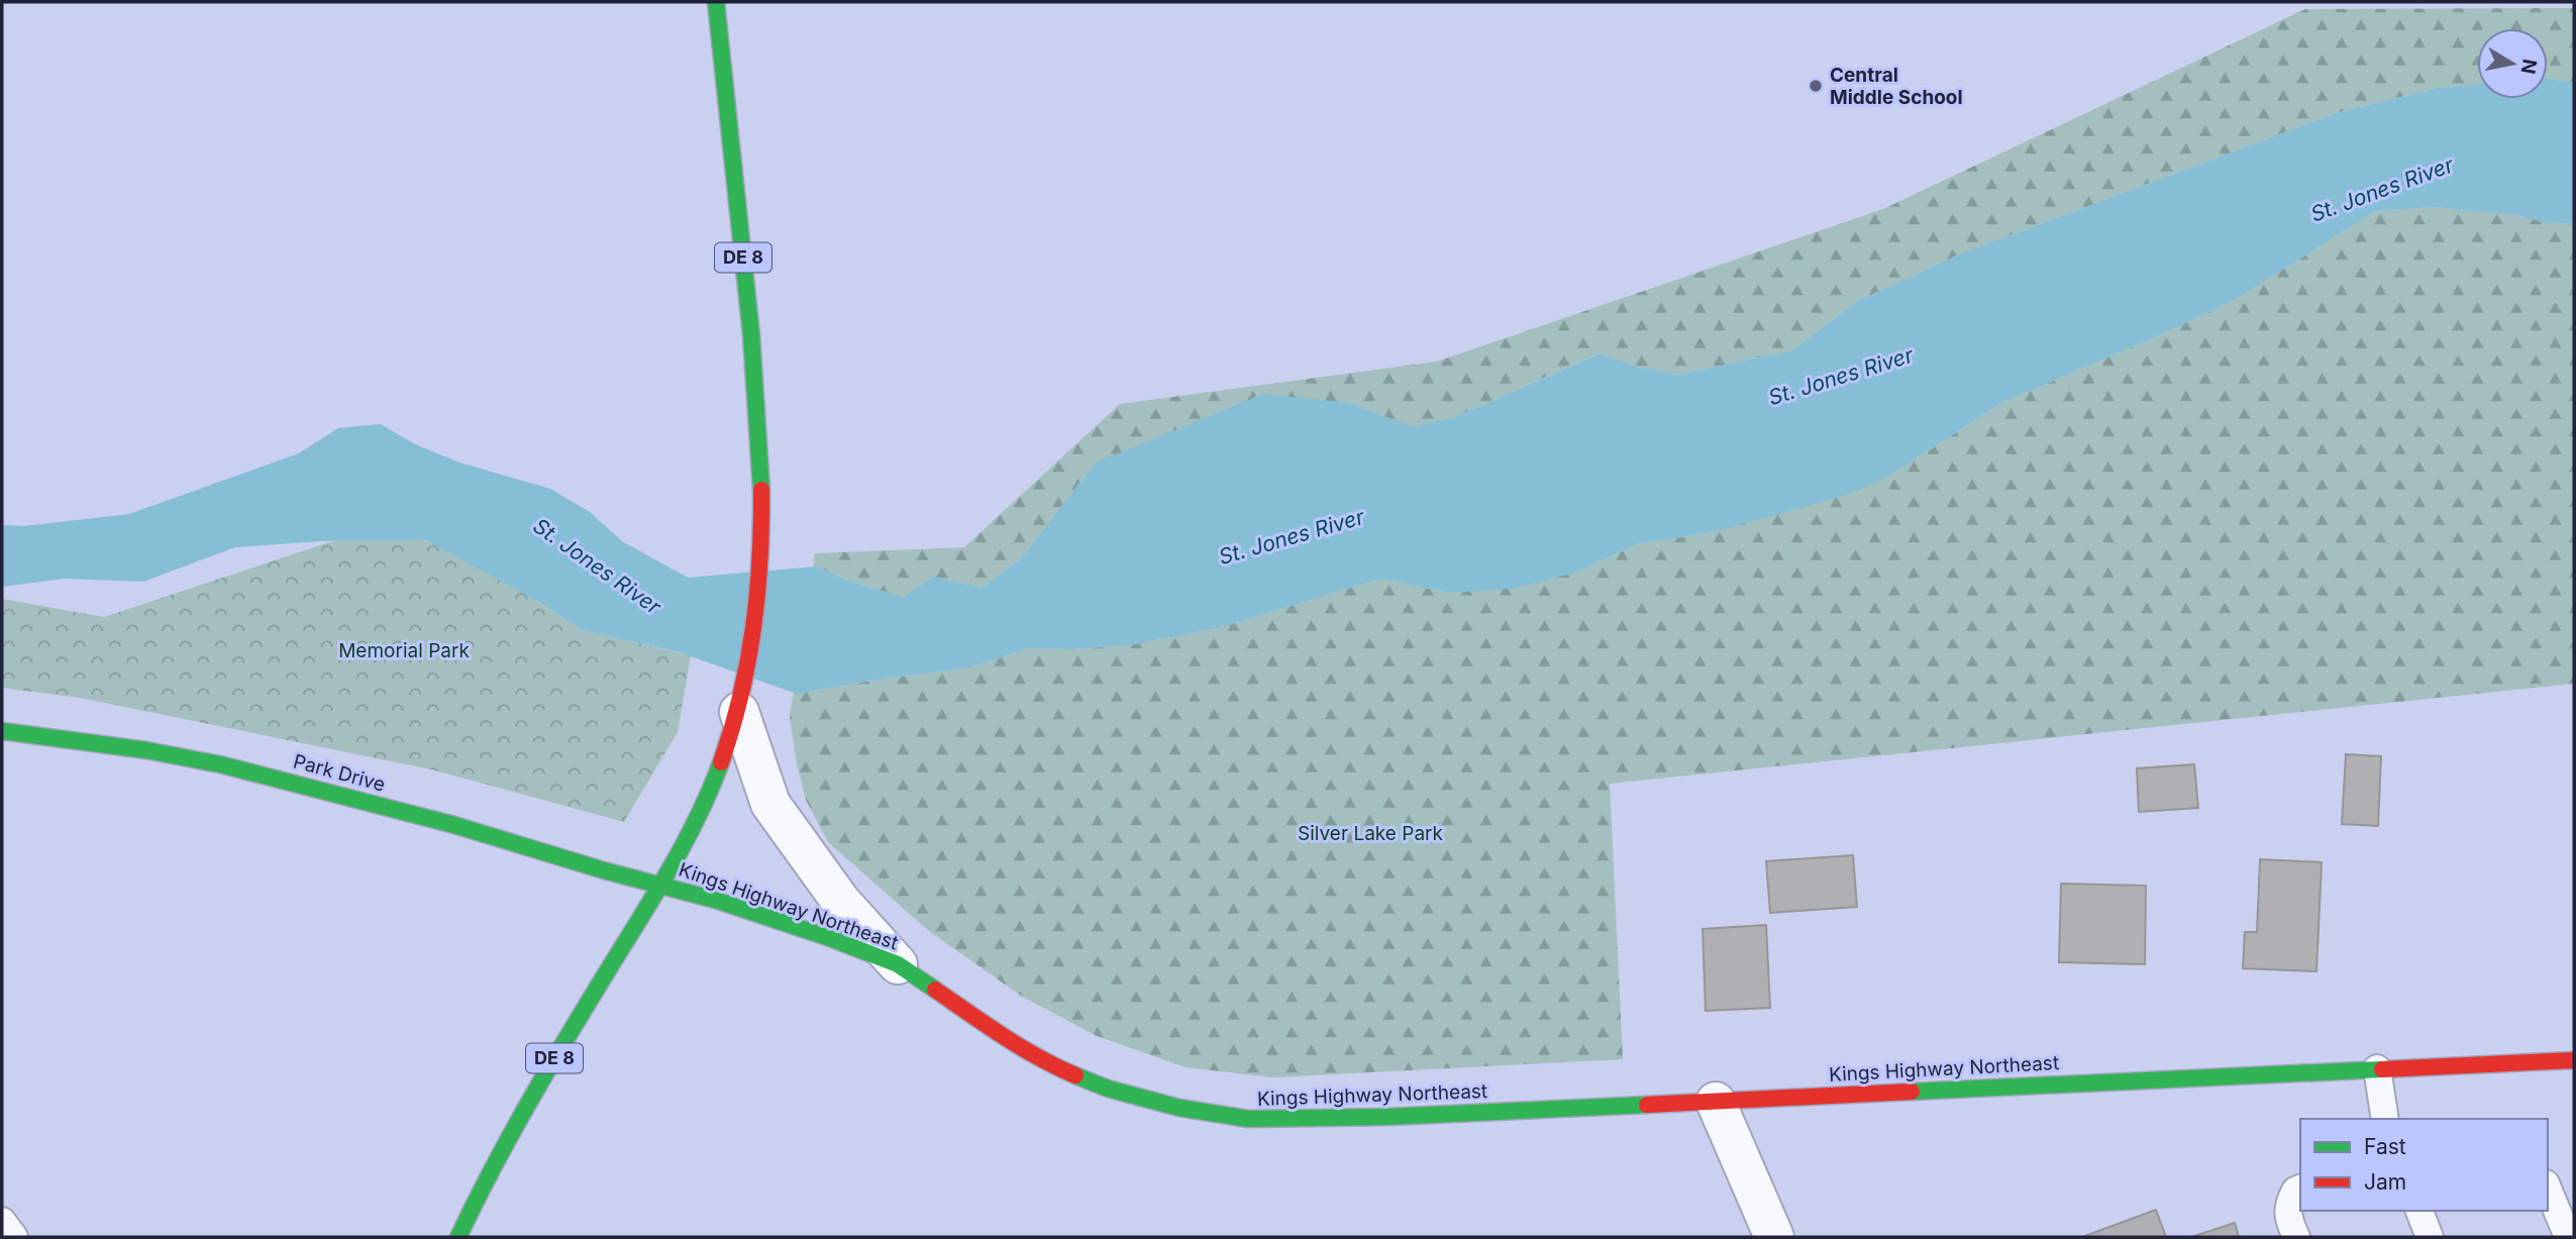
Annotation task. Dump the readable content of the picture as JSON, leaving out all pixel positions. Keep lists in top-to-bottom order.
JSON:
{
  "streets": {
    "main road": ["DE 8", "Park Drive", "Kings Highway Northeast"]
  },
  "crossings": [
    ["DE 8", "Park Drive"],
    ["DE 8", "Kings Highway Northeast"],
    ["Park Drive", "Kings Highway Northeast"]
  ],
  "water": ["St. Jones River"],
  "parks": ["Memorial Park", "Silver Lake Park"],
  "places": ["Central Middle School"],
  "legend": ["Fast", "Jam"],
  "north": "right"
}
